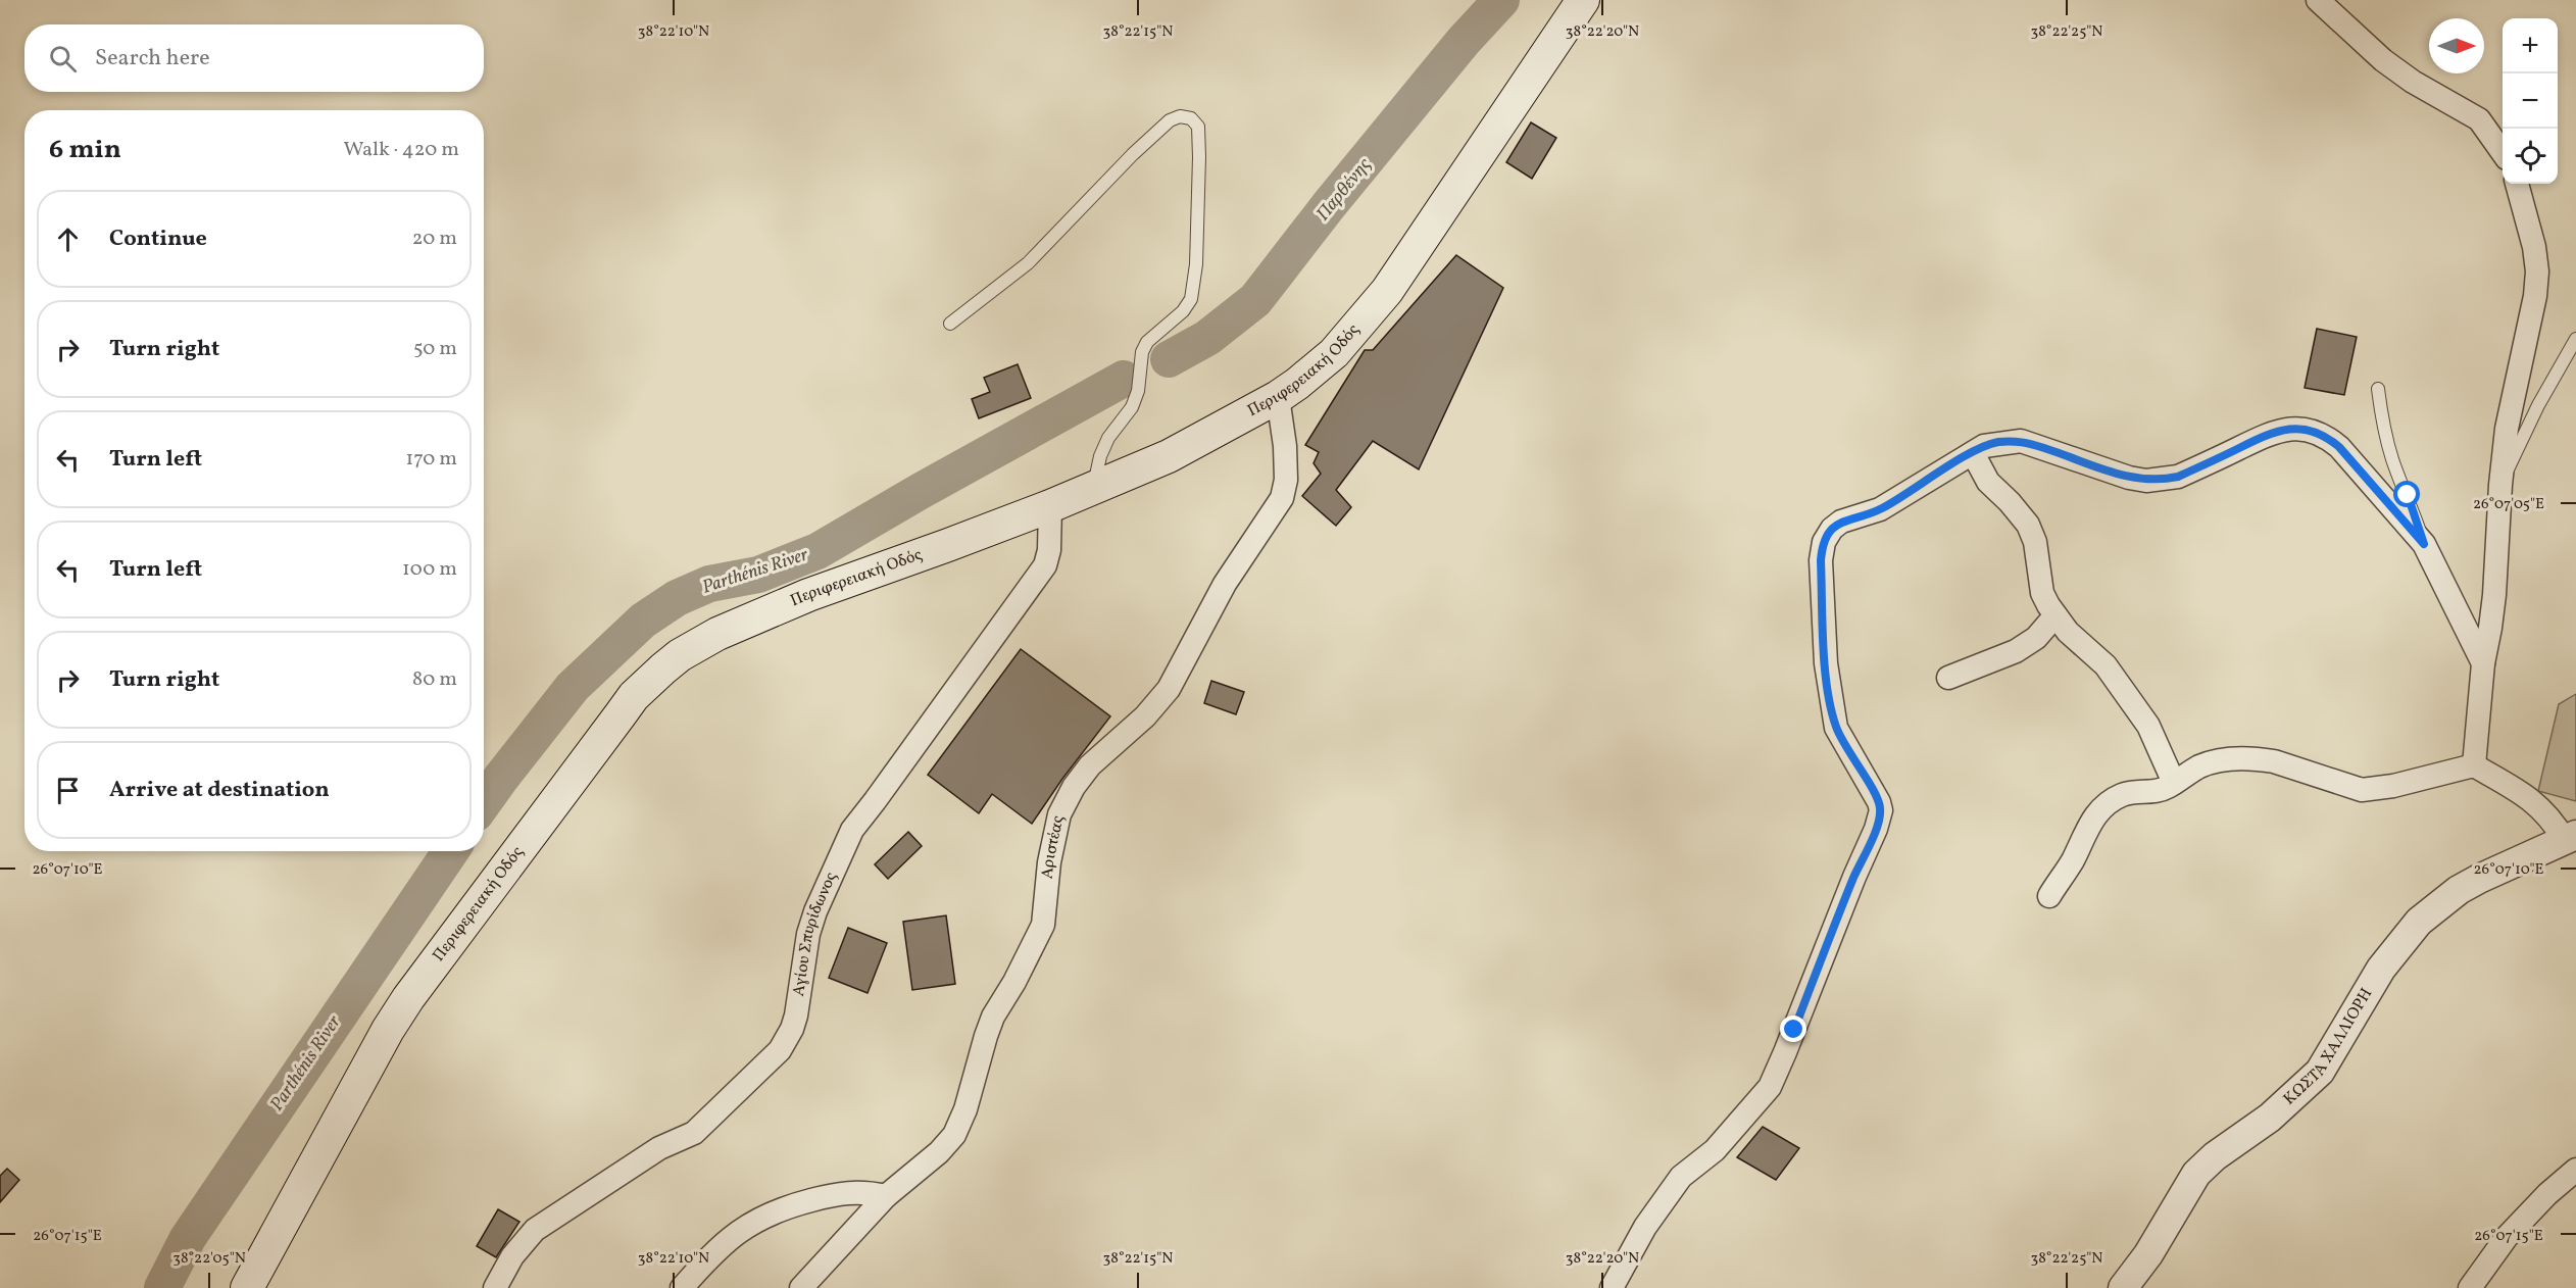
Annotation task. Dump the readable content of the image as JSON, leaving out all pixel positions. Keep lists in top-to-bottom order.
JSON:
{
  "streets": {
    "main road": ["Περιφερειακή Οδός"],
    "street": ["Αριστέας", "Αγίου Σπυρίδωνος", "ΚΩΣΤΑ ΧΑΛΛΙΟΡΗ"]
  },
  "crossings": [
    ["Περιφερειακή Οδός", "Αριστέας"],
    ["Περιφερειακή Οδός", "Αγίου Σπυρίδωνος"]
  ],
  "water": ["Παρθένης", "Parthénis River"],
  "north": "right",
  "page": {
    "map_buttons": ["+", "−"],
    "search": "Search here",
    "heading": ["6 min", "Walk · 420 m"],
    "list": [
      ["Continue", "20 m"],
      ["Turn right", "50 m"],
      ["Turn left", "170 m"],
      ["Turn left", "100 m"],
      ["Turn right", "80 m"],
      "Arrive at destination"
    ]
  },
  "coordinates": [
    "38°22'10\"N",
    "38°22'15\"N",
    "38°22'20\"N",
    "38°22'25\"N",
    "26°07'05\"E",
    "26°07'10\"E",
    "26°07'15\"E",
    "38°22'05\"N"
  ]
}
